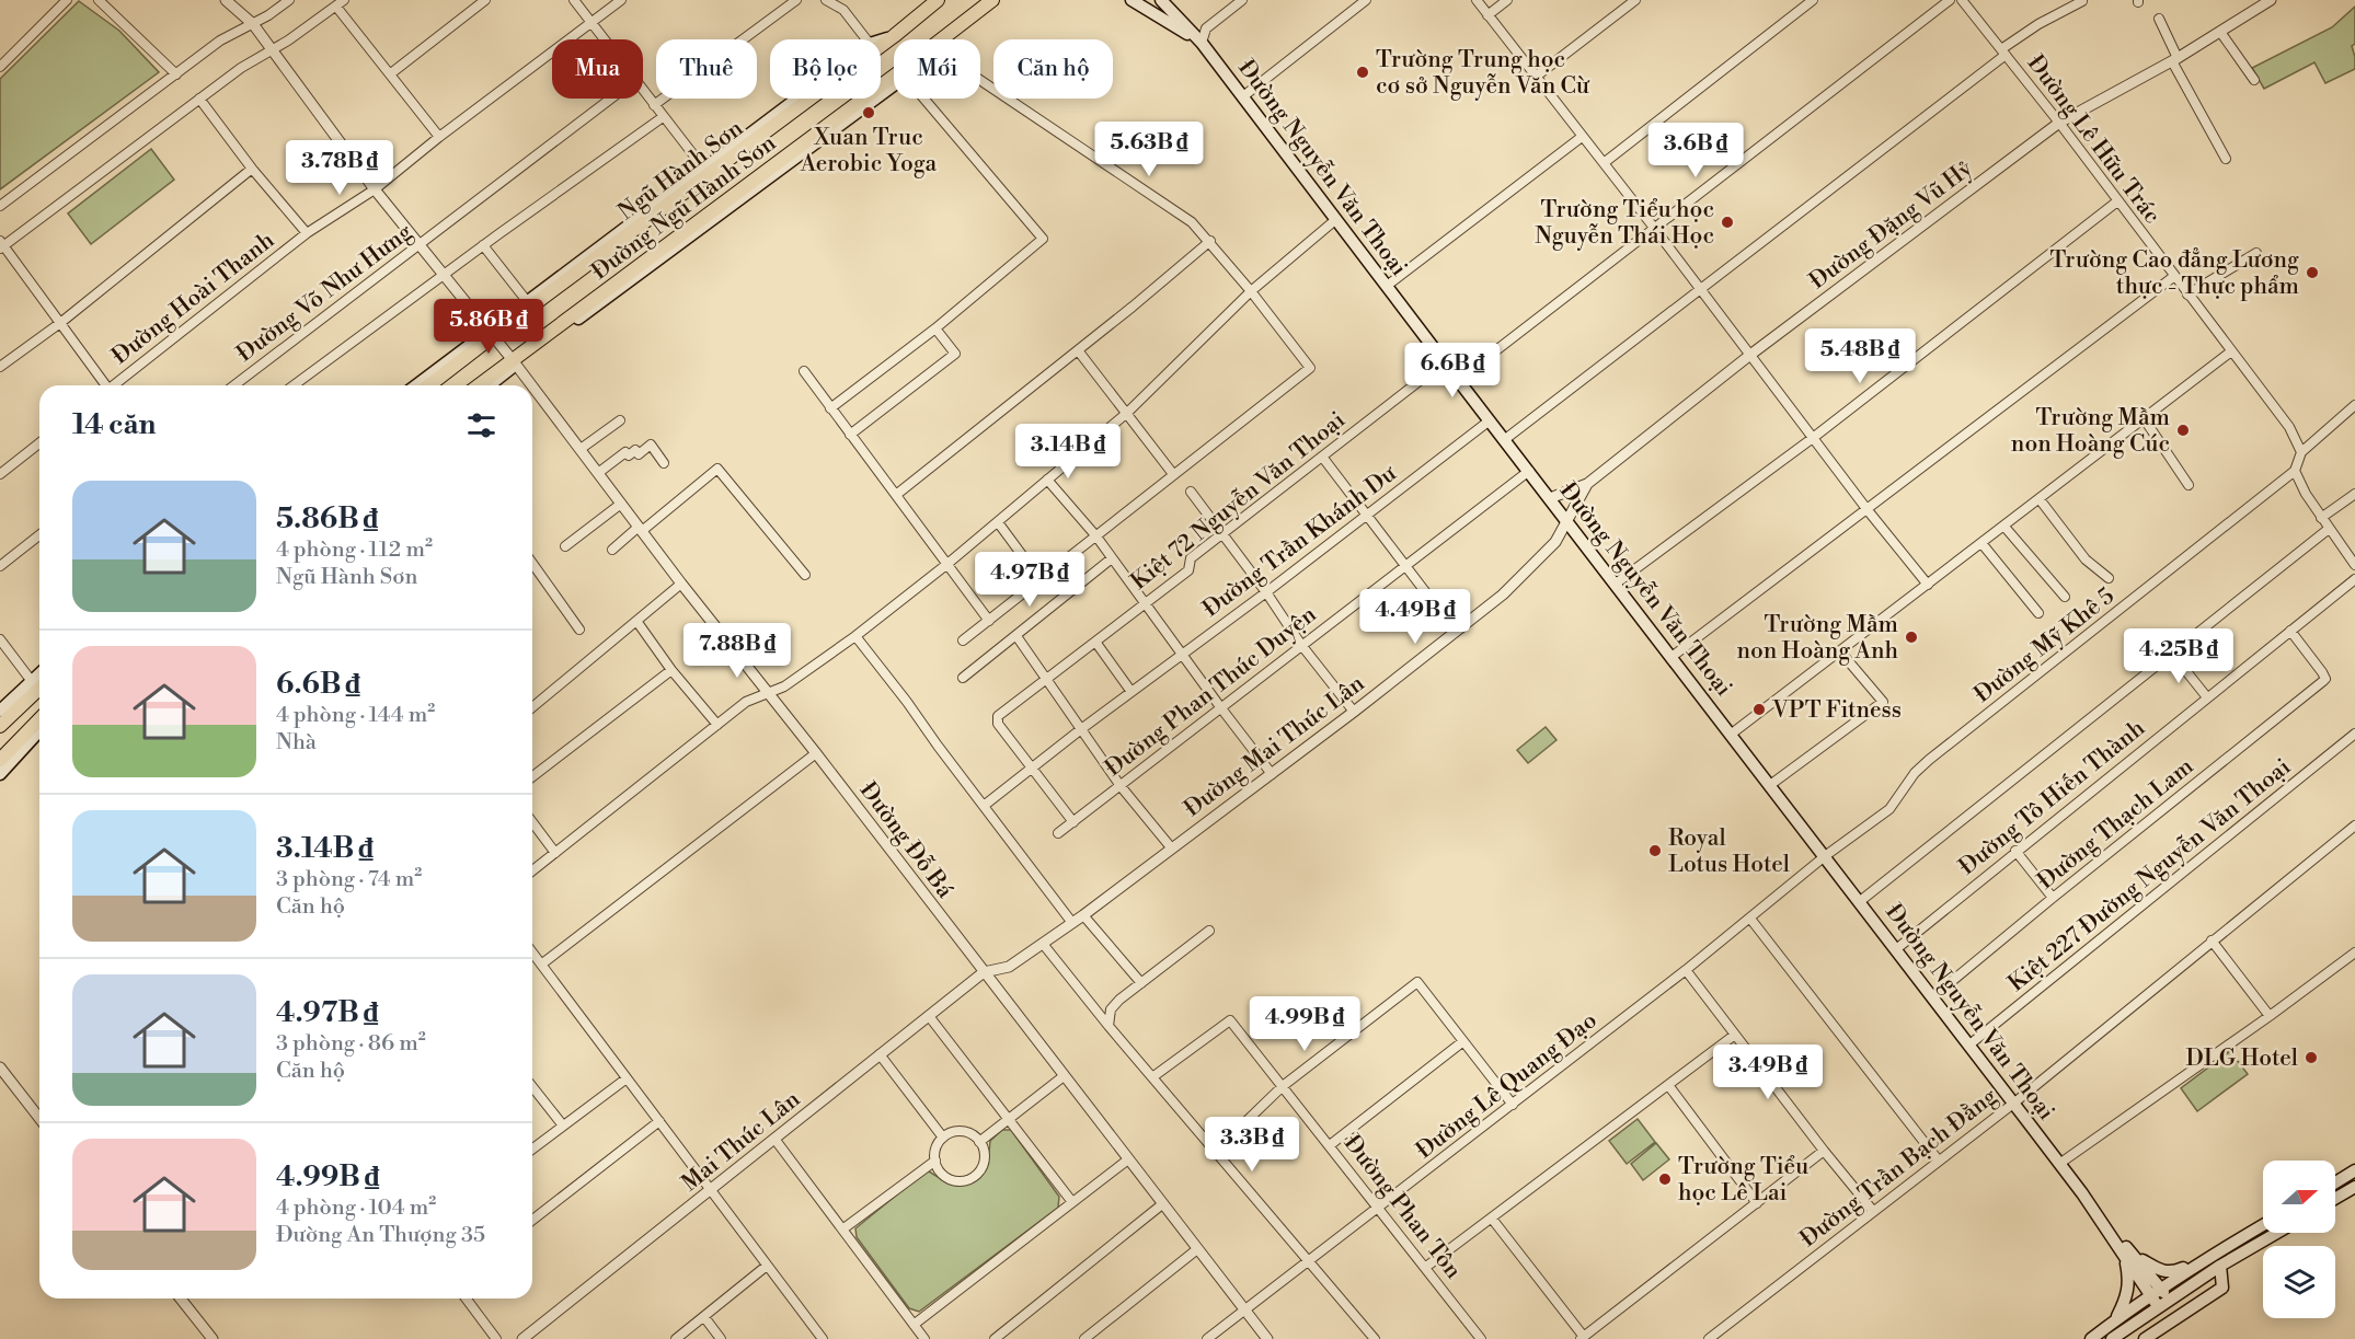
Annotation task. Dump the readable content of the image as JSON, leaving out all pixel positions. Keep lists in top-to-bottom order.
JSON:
{
  "streets": {
    "highway": ["Ngũ Hành Sơn", "Đường Ngũ Hành Sơn"],
    "main road": ["Đường Nguyễn Văn Thoại"],
    "street": [
      "Đường Lê Hữu Trác",
      "Đường Đặng Vũ Hỷ",
      "Đường Võ Như Hưng",
      "Đường Hoài Thanh",
      "Kiệt 72 Nguyễn Văn Thoại",
      "Đường Trần Khánh Dư",
      "Đường Mỹ Khê 5",
      "Đường Phan Thúc Duyện",
      "Đường Mai Thúc Lân",
      "Đường Tô Hiến Thành",
      "Đường Thạch Lam",
      "Đường Đỗ Bá",
      "Kiệt 227 Đường Nguyễn Văn Thoại",
      "Đường Lê Quang Đạo",
      "Mai Thúc Lân",
      "Đường Trần Bạch Đằng",
      "Đường Phan Tôn"
    ]
  },
  "crossings": [
    ["Đường Lê Hữu Trác", "Đường Đặng Vũ Hỷ"],
    ["Đường Nguyễn Văn Thoại", "Đường Đặng Vũ Hỷ"],
    ["Đường Nguyễn Văn Thoại", "Kiệt 72 Nguyễn Văn Thoại"],
    ["Đường Nguyễn Văn Thoại", "Đường Trần Khánh Dư"],
    ["Đường Nguyễn Văn Thoại", "Đường Mỹ Khê 5"],
    ["Đường Nguyễn Văn Thoại", "Đường Phan Thúc Duyện"],
    ["Đường Nguyễn Văn Thoại", "Đường Mai Thúc Lân"],
    ["Đường Nguyễn Văn Thoại", "Đường Tô Hiến Thành"],
    ["Đường Nguyễn Văn Thoại", "Đường Thạch Lam"],
    ["Đường Nguyễn Văn Thoại", "Kiệt 227 Đường Nguyễn Văn Thoại"],
    ["Đường Nguyễn Văn Thoại", "Đường Lê Quang Đạo"],
    ["Đường Nguyễn Văn Thoại", "Đường Trần Bạch Đằng"],
    ["Ngũ Hành Sơn", "Đường Đỗ Bá"],
    ["Đường Ngũ Hành Sơn", "Đường Đỗ Bá"],
    ["Đường Đặng Vũ Hỷ", "Đường Mai Thúc Lân"],
    ["Đường Võ Như Hưng", "Đường Đỗ Bá"],
    ["Đường Hoài Thanh", "Đường Đỗ Bá"],
    ["Kiệt 72 Nguyễn Văn Thoại", "Đường Trần Khánh Dư"],
    ["Đường Mỹ Khê 5", "Đường Lê Quang Đạo"],
    ["Đường Mai Thúc Lân", "Đường Đỗ Bá"],
    ["Đường Mai Thúc Lân", "Mai Thúc Lân"],
    ["Đường Tô Hiến Thành", "Đường Thạch Lam"],
    ["Đường Đỗ Bá", "Đường Lê Quang Đạo"],
    ["Đường Đỗ Bá", "Mai Thúc Lân"],
    ["Đường Lê Quang Đạo", "Đường Phan Tôn"]
  ],
  "places": [
    "Trường Trung học cơ sở Nguyễn Văn Cừ",
    "Xuan Truc Aerobic Yoga",
    "Trường Tiểu học Nguyễn Thái Học",
    "Trường Cao đẳng Lương thực - Thực phẩm",
    "Trường Mầm non Hoàng Cúc",
    "Trường Mầm non Hoàng Anh",
    "VPT Fitness",
    "Royal Lotus Hotel",
    "DLG Hotel",
    "Trường Tiểu học Lê Lai"
  ],
  "north": "right",
  "page": {
    "chip": [
      "Mua",
      "Thuê",
      "Bộ lọc",
      "Mới",
      "Căn hộ"
    ],
    "price": [
      "5.63B ₫",
      "3.6B ₫",
      "3.78B ₫",
      "5.86B ₫",
      "5.48B ₫",
      "6.6B ₫",
      "3.14B ₫",
      "4.97B ₫",
      "4.49B ₫",
      "7.88B ₫",
      "4.25B ₫",
      "4.99B ₫",
      "3.49B ₫",
      "3.3B ₫"
    ],
    "heading": "14 căn",
    "list": [
      {
        "name": "5.86B ₫",
        "note": "4 phòng · 112 m² · Ngũ Hành Sơn"
      },
      {
        "name": "6.6B ₫",
        "note": "4 phòng · 144 m² · Nhà"
      },
      {
        "name": "3.14B ₫",
        "note": "3 phòng · 74 m² · Căn hộ"
      },
      {
        "name": "4.97B ₫",
        "note": "3 phòng · 86 m² · Căn hộ"
      },
      {
        "name": "4.99B ₫",
        "note": "4 phòng · 104 m² · Đường An Thượng 35"
      }
    ]
  }
}
